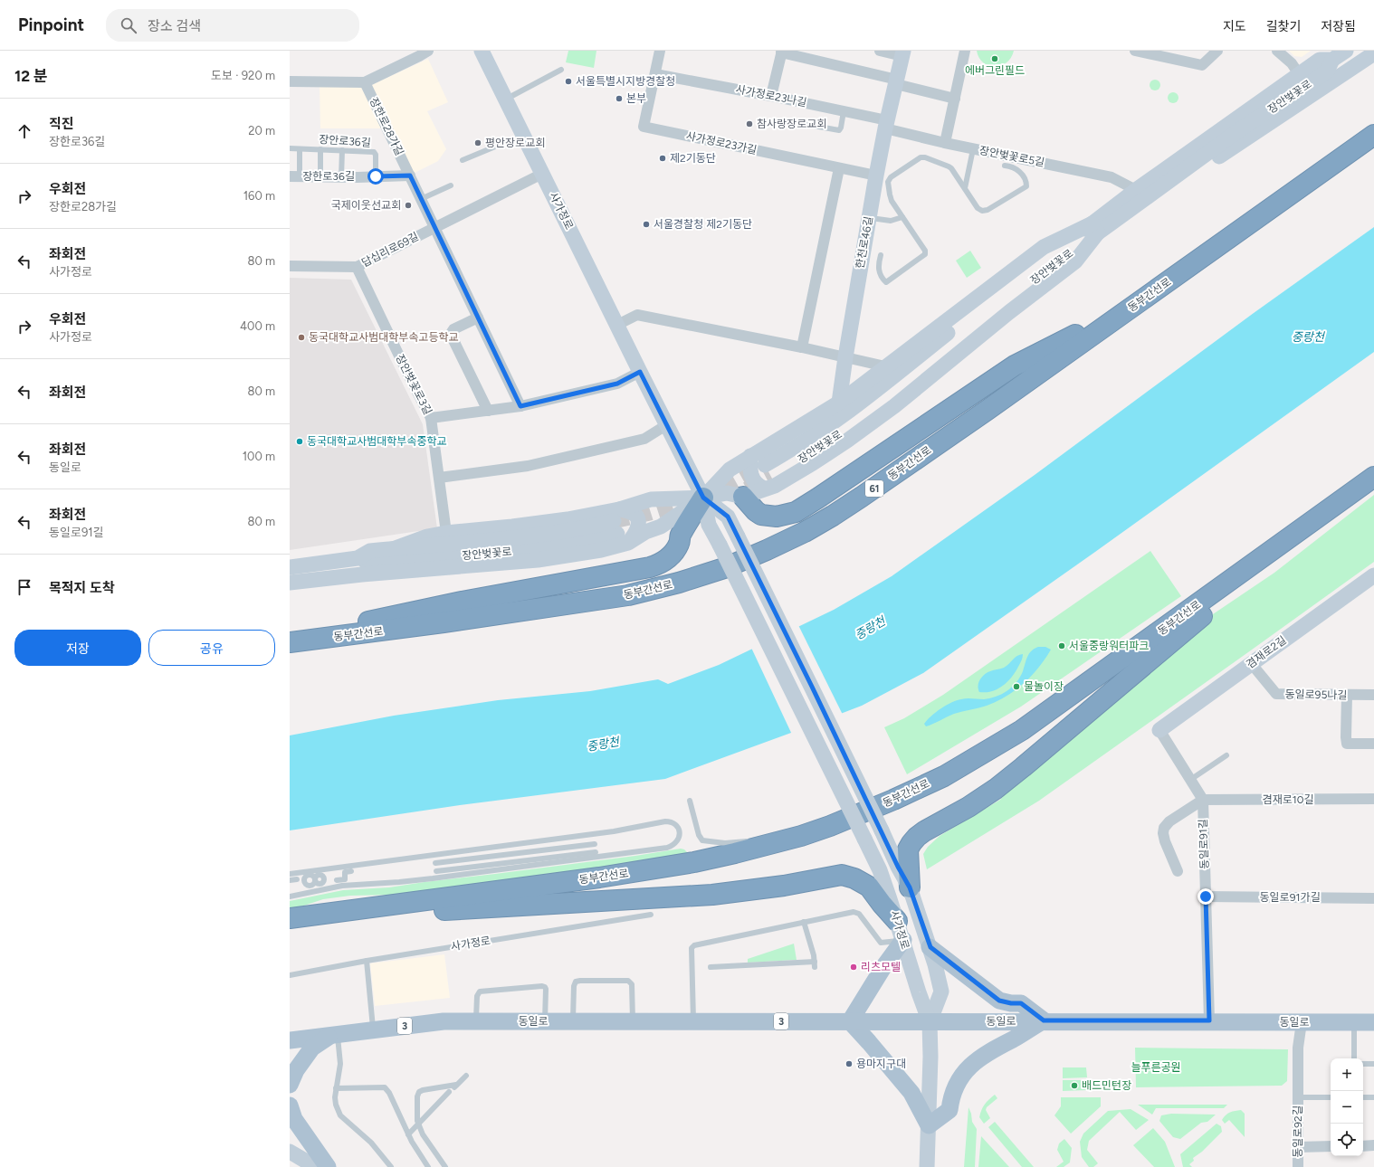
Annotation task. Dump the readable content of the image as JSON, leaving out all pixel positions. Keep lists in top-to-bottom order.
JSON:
{
  "streets": {
    "highway": ["동부간선로", "61"],
    "main road": [
      "장안벚꽃로",
      "사가정로",
      "한천로46길",
      "겸재로2길",
      "동일로",
      "3"
    ],
    "street": [
      "사가정로23나길",
      "장한로28가길",
      "사가정로23가길",
      "장안벚꽃로5길",
      "장한로36길",
      "답십리로69길",
      "장안벚꽃로3길",
      "동일로95나길",
      "겸재로10길",
      "동일로91길",
      "동일로91가길",
      "동일로92길"
    ],
    "lane": ["장안로36길"]
  },
  "crossings": [
    ["사가정로23나길", "사가정로23가길"],
    ["사가정로23나길", "장안벚꽃로5길"],
    ["사가정로23나길", "한천로46길"],
    ["장안벚꽃로", "장안벚꽃로5길"],
    ["장한로28가길", "장한로36길"],
    ["장한로28가길", "답십리로69길"],
    ["장안로36길", "장한로36길"],
    ["사가정로23가길", "한천로46길"],
    ["장안벚꽃로5길", "한천로46길"],
    ["사가정로", "답십리로69길"],
    ["사가정로", "동일로"],
    ["답십리로69길", "장안벚꽃로3길"],
    ["겸재로2길", "동일로95나길"],
    ["겸재로10길", "동일로91길"],
    ["동일로91길", "동일로91가길"],
    ["동일로91길", "동일로"],
    ["동일로", "동일로92길"]
  ],
  "water": ["중랑천"],
  "parks": ["늘푸른공원"],
  "places": [
    "에버그린필드",
    "서울특별시지방경찰청",
    "본부",
    "참사랑장로교회",
    "평안장로교회",
    "제2기동단",
    "국제이웃선교회",
    "서울경찰청 제2기동단",
    "동국대학교사범대학부속고등학교",
    "동국대학교사범대학부속중학교",
    "서울중랑워터파크",
    "물놀이장",
    "리츠모텔",
    "용마지구대",
    "배드민턴장"
  ],
  "page": {
    "header": "Pinpoint",
    "search": "장소 검색",
    "nav": ["지도", "길찾기", "저장됨"],
    "heading": ["12 분", "도보 · 920 m"],
    "list": [
      ["직진", "장한로36길", "20 m"],
      ["우회전", "장한로28가길", "160 m"],
      ["좌회전", "사가정로", "80 m"],
      ["우회전", "사가정로", "400 m"],
      ["좌회전", "80 m"],
      ["좌회전", "동일로", "100 m"],
      ["좌회전", "동일로91길", "80 m"],
      "목적지 도착"
    ],
    "buttons": ["저장", "공유"],
    "map_buttons": ["+", "−"]
  }
}
